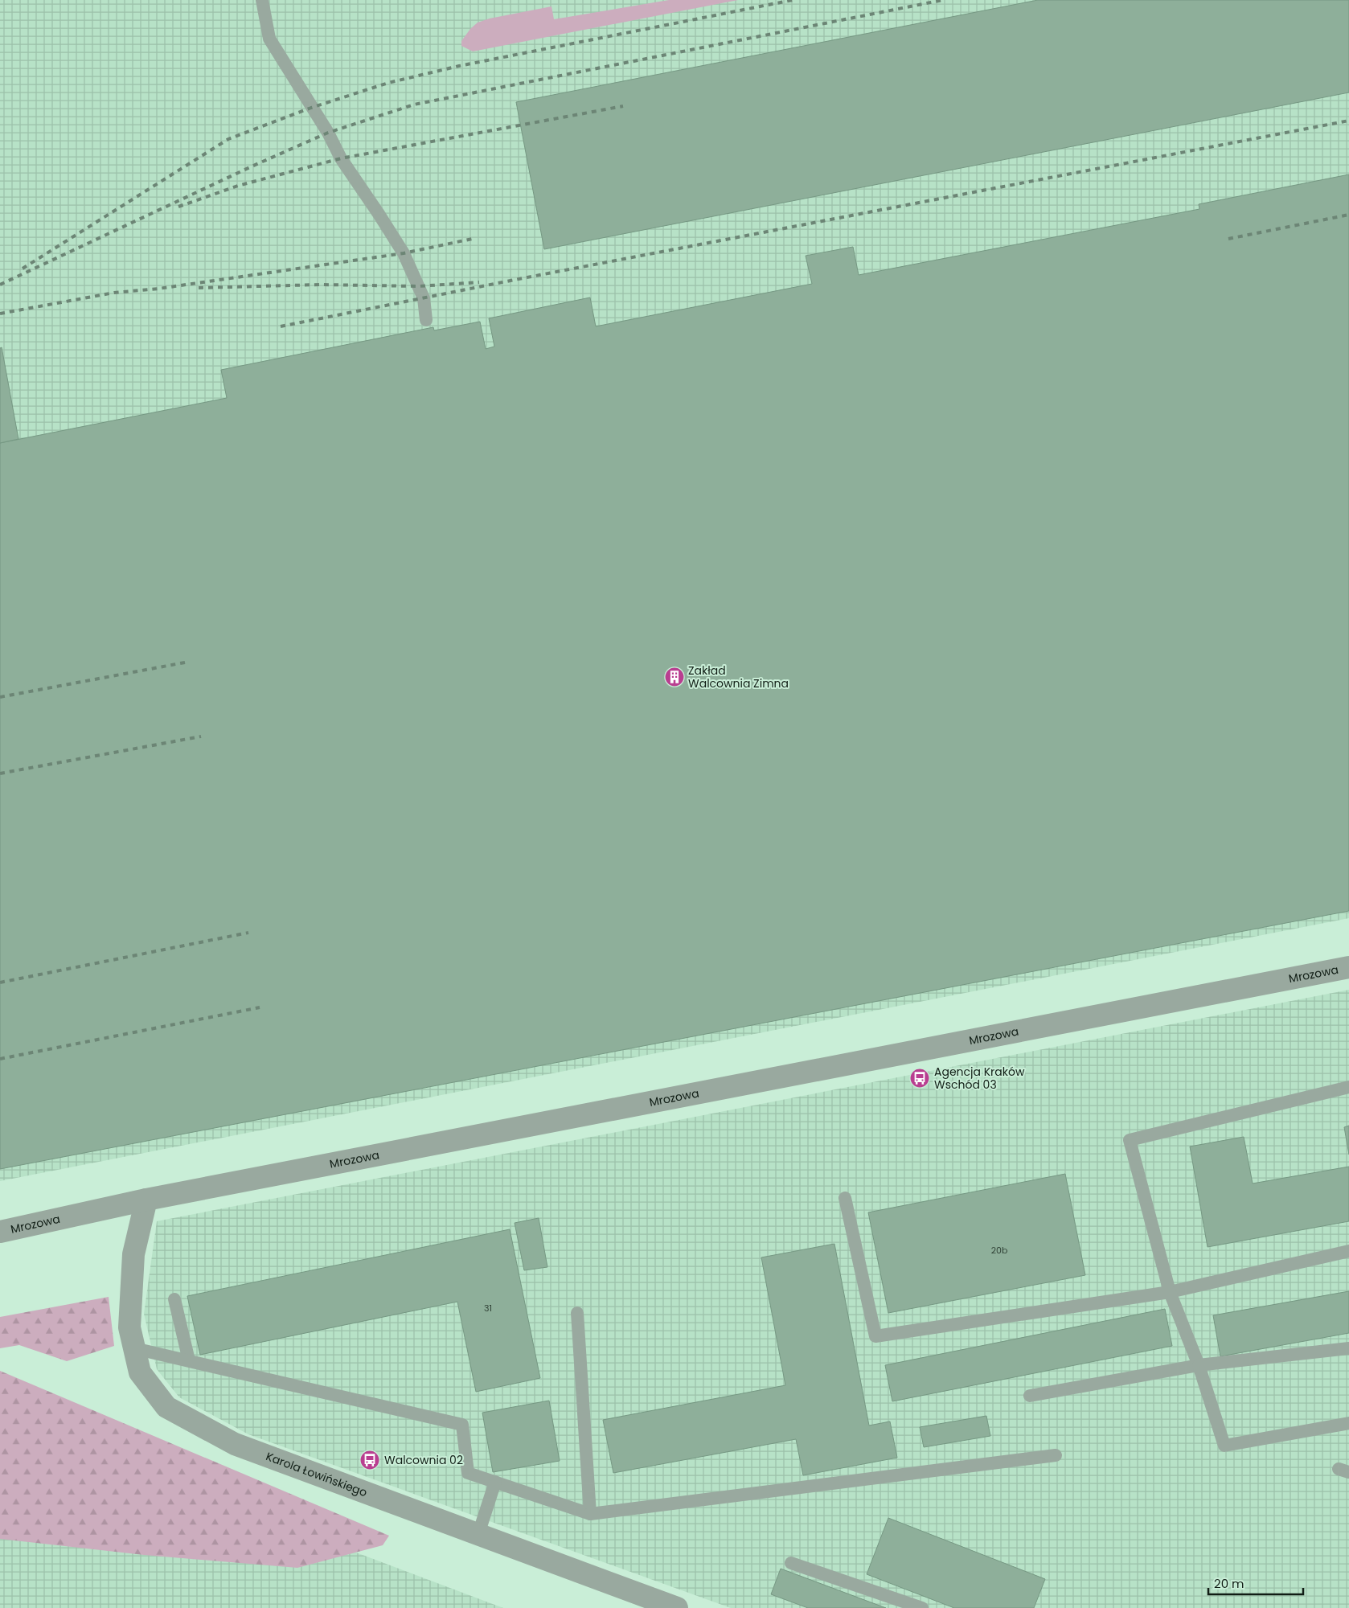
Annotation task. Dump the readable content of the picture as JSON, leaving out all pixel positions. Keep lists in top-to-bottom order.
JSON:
{
  "streets": {
    "street": ["Mrozowa", "Karola Łowińskiego"]
  },
  "crossings": [
    ["Mrozowa", "Karola Łowińskiego"]
  ],
  "places": {
    "building": ["Zakład Walcownia Zimna"],
    "bus stop": ["Agencja Kraków Wschód 03", "Walcownia 02"]
  },
  "house_numbers": ["20b", "31"],
  "scale_bar": "20 m"
}
